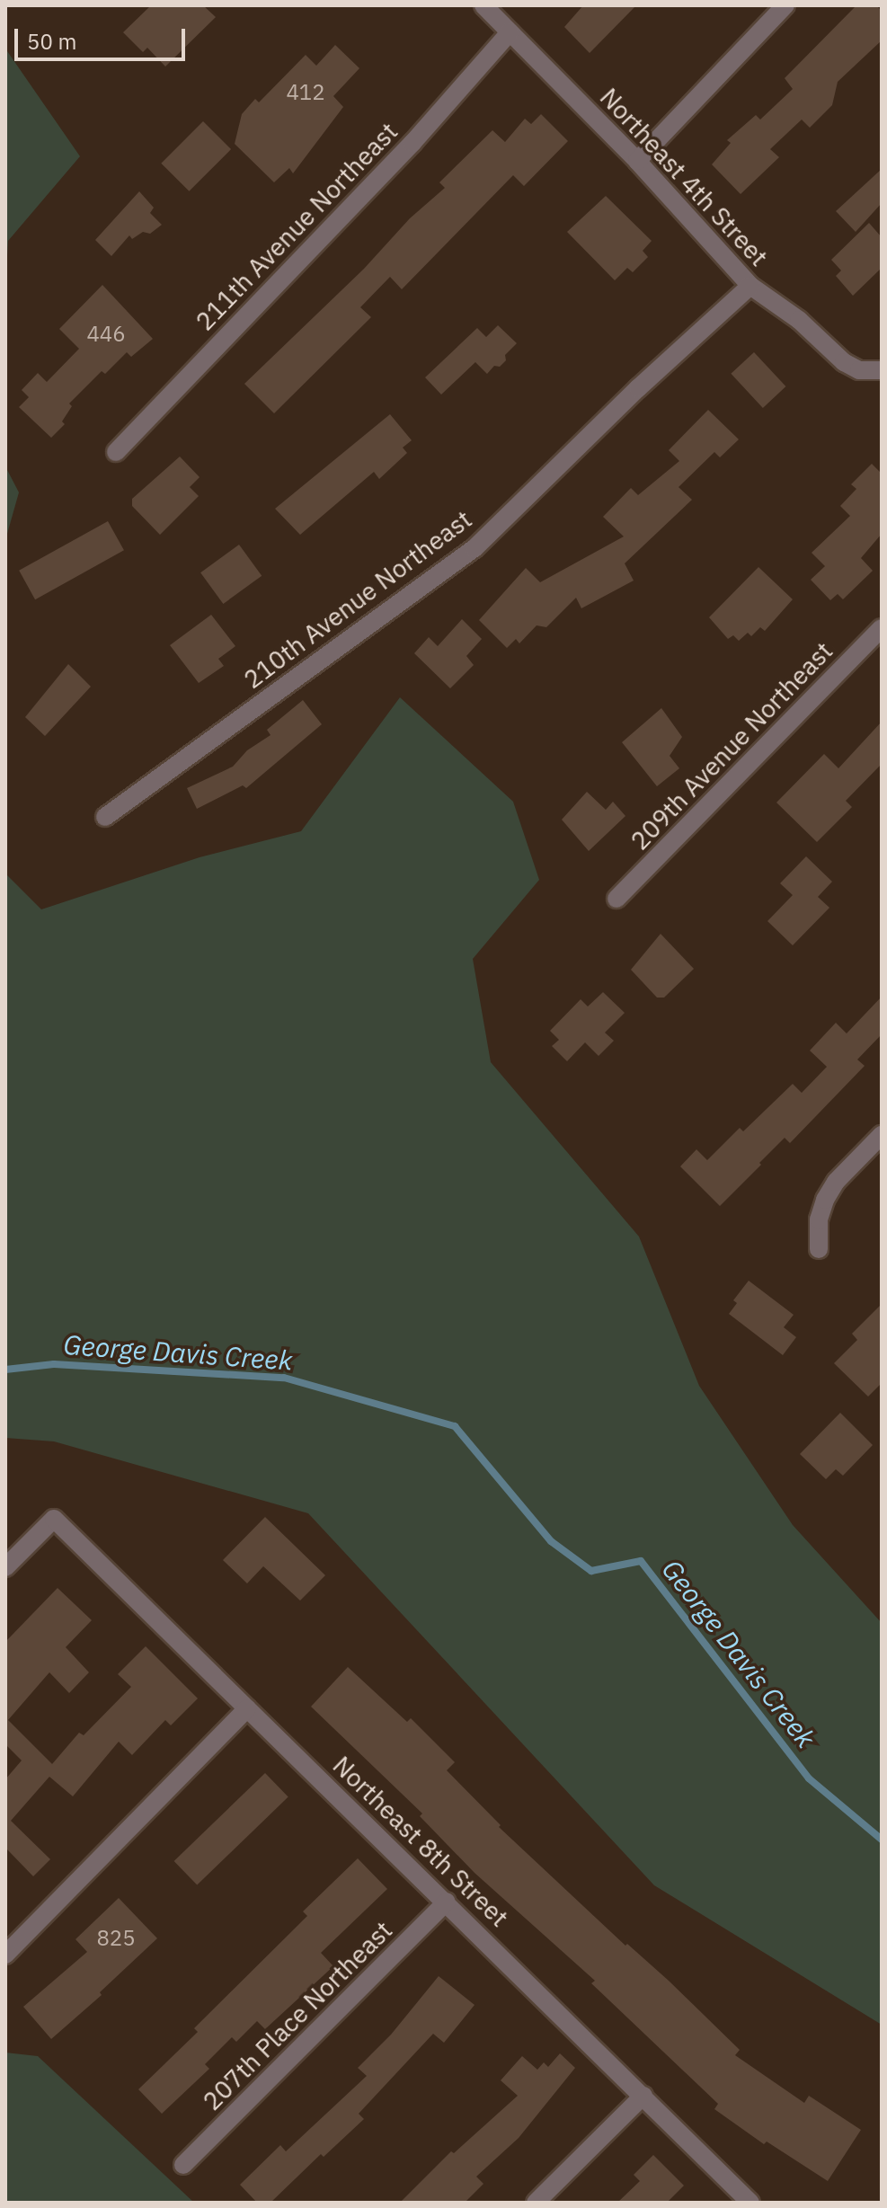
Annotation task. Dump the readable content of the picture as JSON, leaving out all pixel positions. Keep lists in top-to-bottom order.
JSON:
{
  "streets": {
    "street": [
      "Northeast 4th Street",
      "211th Avenue Northeast",
      "210th Avenue Northeast",
      "209th Avenue Northeast",
      "Northeast 8th Street",
      "207th Place Northeast"
    ]
  },
  "crossings": [
    ["Northeast 4th Street", "211th Avenue Northeast"],
    ["Northeast 4th Street", "210th Avenue Northeast"],
    ["Northeast 8th Street", "207th Place Northeast"]
  ],
  "water": ["George Davis Creek"],
  "house_numbers": ["412", "446", "825"],
  "scale_bar": "50 m"
}
